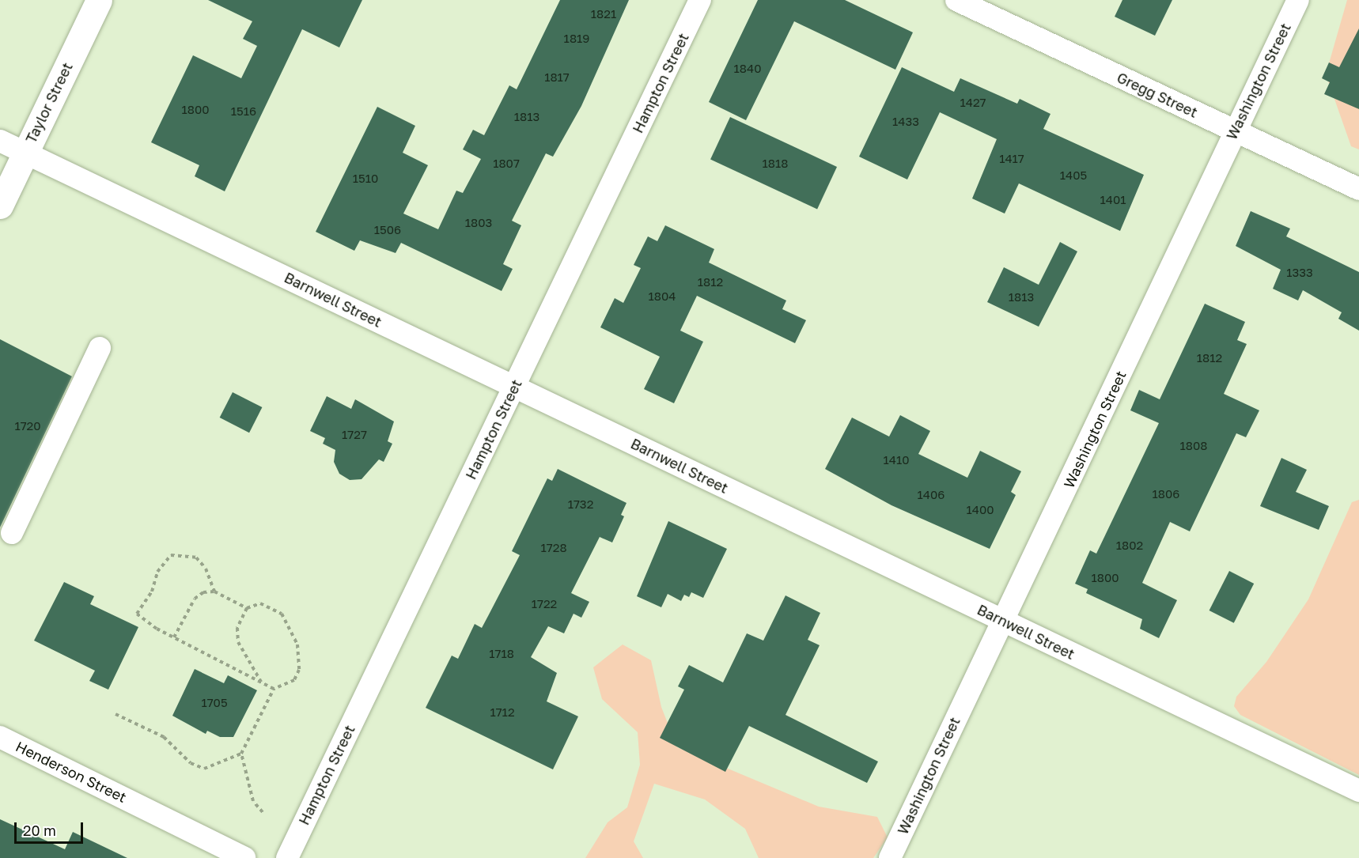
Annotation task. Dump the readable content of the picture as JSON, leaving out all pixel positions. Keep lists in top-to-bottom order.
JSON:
{
  "streets": {
    "main road": ["Taylor Street"],
    "street": [
      "Washington Street",
      "Hampton Street",
      "Gregg Street",
      "Barnwell Street",
      "Henderson Street"
    ]
  },
  "crossings": [
    ["Washington Street", "Gregg Street"],
    ["Washington Street", "Barnwell Street"],
    ["Hampton Street", "Barnwell Street"],
    ["Taylor Street", "Barnwell Street"]
  ],
  "house_numbers": [
    "1821",
    "1819",
    "1840",
    "1817",
    "1427",
    "1800",
    "1516",
    "1813",
    "1433",
    "1417",
    "1807",
    "1818",
    "1405",
    "1510",
    "1401",
    "1803",
    "1506",
    "1333",
    "1812",
    "1804",
    "1813",
    "1812",
    "1720",
    "1727",
    "1808",
    "1410",
    "1806",
    "1406",
    "1732",
    "1400",
    "1802",
    "1728",
    "1800",
    "1722",
    "1718",
    "1705",
    "1712"
  ],
  "scale_bar": "20 m"
}
